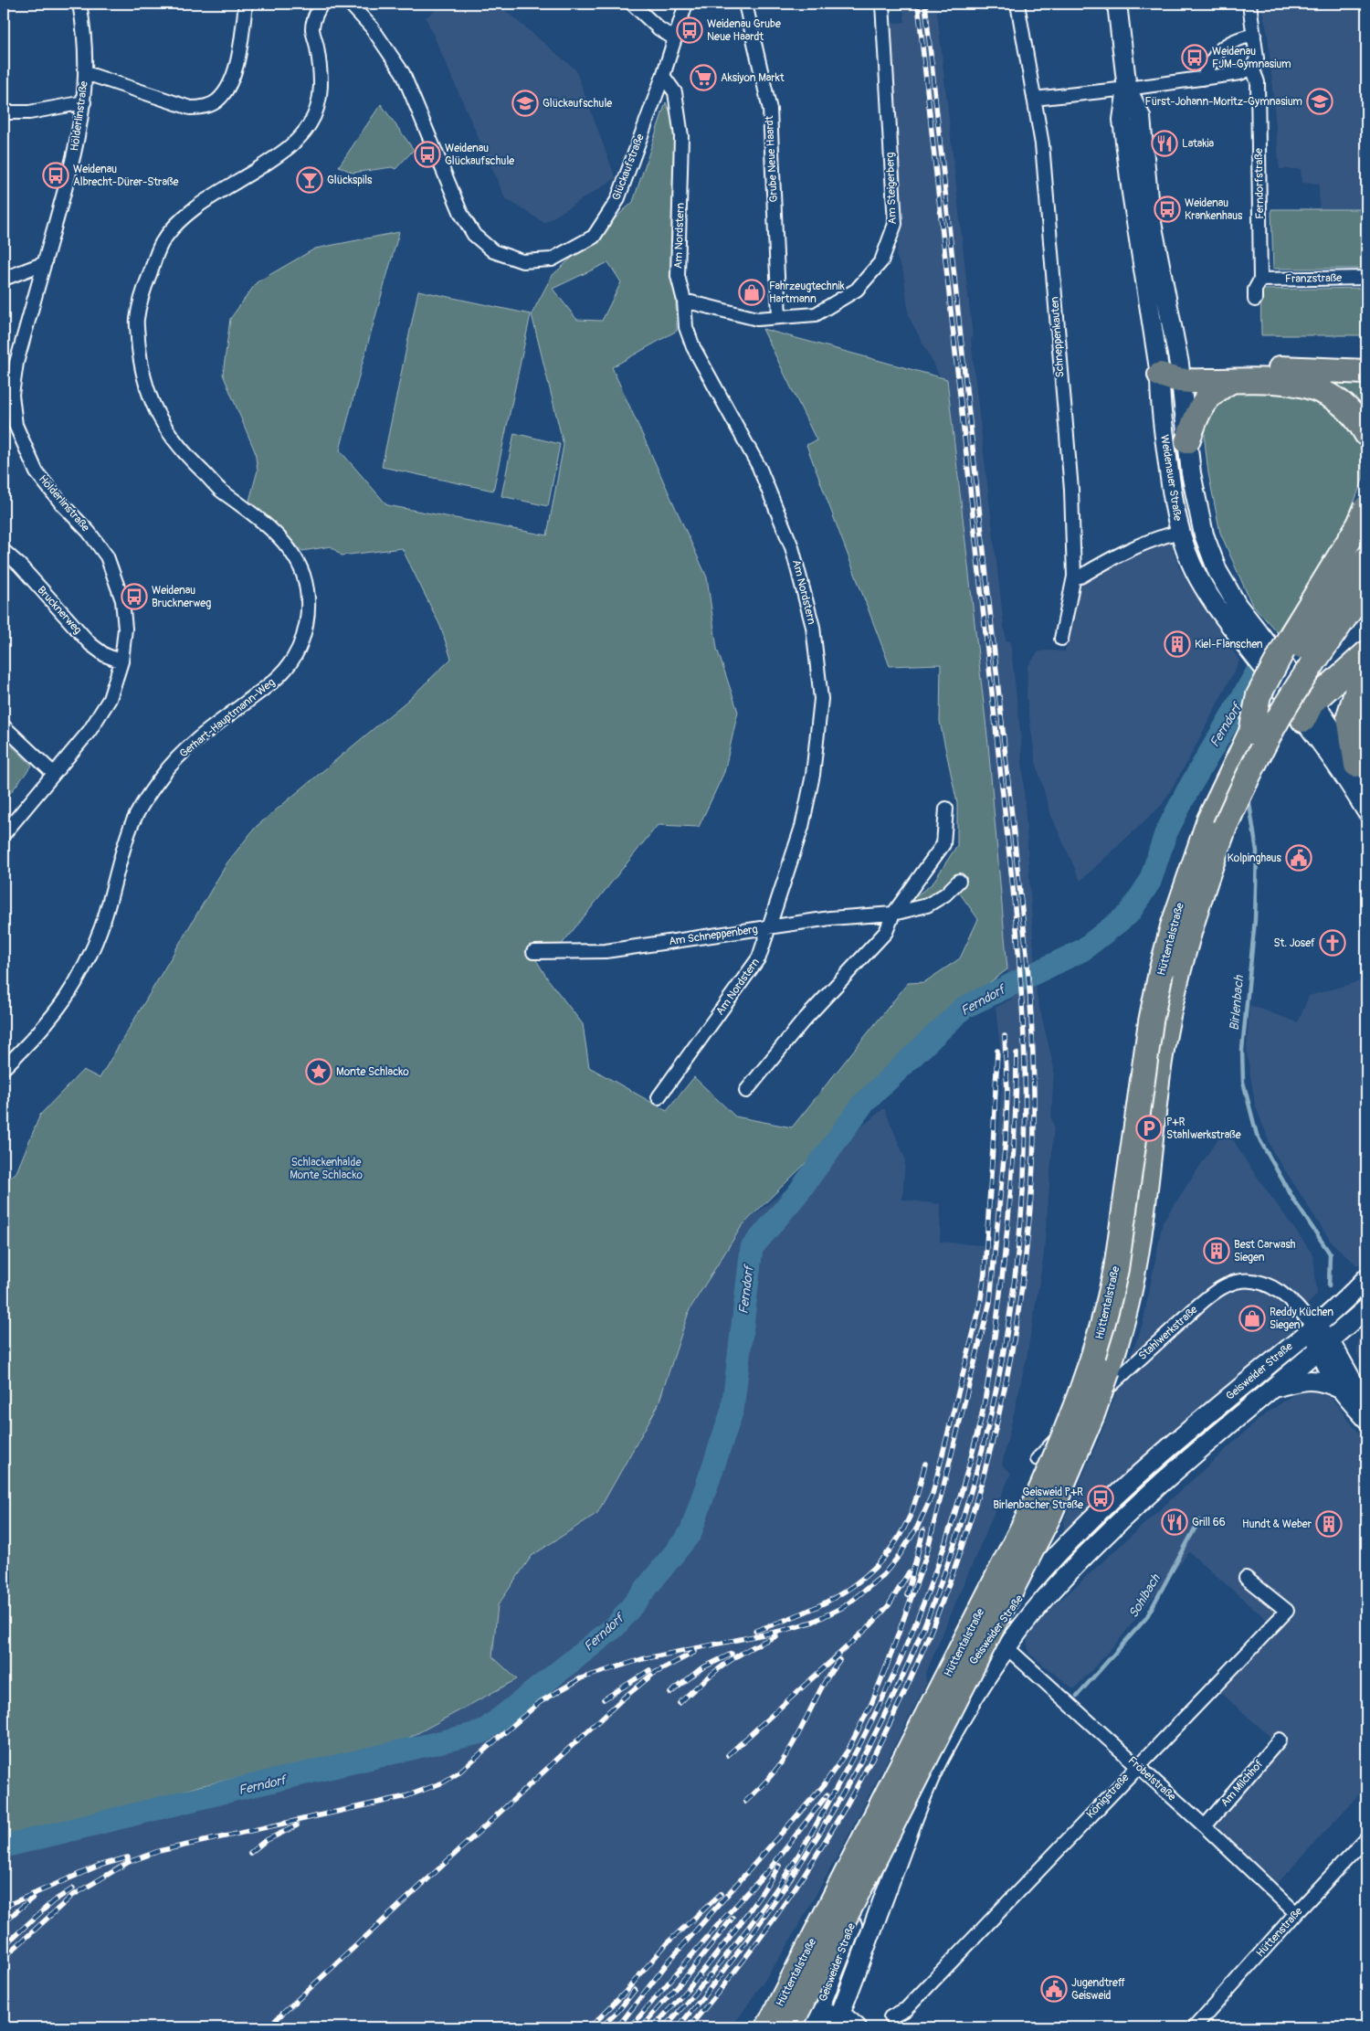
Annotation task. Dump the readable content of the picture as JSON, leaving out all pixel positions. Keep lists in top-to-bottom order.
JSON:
{
  "streets": {
    "highway": ["Hüttentalstraße"],
    "main road": ["Weidenauer Straße", "Geisweider Straße"],
    "street": [
      "Hölderlinstraße",
      "Grube Neue Haardt",
      "Glückaufstraße",
      "Ferndorfstraße",
      "Am Steigerberg",
      "Am Nordstern",
      "Franzstraße",
      "Schneppenkauten",
      "Brucknerweg",
      "Gerhart-Hauptmann-Weg",
      "Am Schneppenberg",
      "Stahlwerkstraße",
      "Fröbelstraße",
      "Am Milchhof",
      "Königstraße",
      "Hüttenstraße"
    ]
  },
  "crossings": [
    ["Hölderlinstraße", "Brucknerweg"],
    ["Grube Neue Haardt", "Am Steigerberg"],
    ["Glückaufstraße", "Am Nordstern"],
    ["Ferndorfstraße", "Franzstraße"],
    ["Am Steigerberg", "Am Nordstern"],
    ["Am Nordstern", "Am Schneppenberg"],
    ["Stahlwerkstraße", "Geisweider Straße"],
    ["Geisweider Straße", "Fröbelstraße"],
    ["Fröbelstraße", "Am Milchhof"],
    ["Fröbelstraße", "Königstraße"],
    ["Fröbelstraße", "Hüttenstraße"]
  ],
  "water": ["Ferndorf", "Birlenbach", "Sohlbach"],
  "parks": ["Schlackenhalde Monte Schlacko"],
  "places": {
    "bus stop": [
      "Weidenau Grube Neue Haardt",
      "Weidenau FJM-Gymnasium",
      "Weidenau Glückaufschule",
      "Weidenau Albrecht-Dürer-Straße",
      "Weidenau Krankenhaus",
      "Weidenau Brucknerweg",
      "Geisweid P+R Birlenbacher Straße"
    ],
    "supermarket": ["Aksiyon Markt"],
    "school or university": ["Fürst-Johann-Moritz-Gymnasium", "Glückaufschule"],
    "restaurant": ["Latakia", "Grill 66"],
    "bar": ["Glückspils"],
    "shop": ["Fahrzeugtechnik Hartmann", "Reddy Küchen Siegen"],
    "building": ["Kiel-Flanschen", "Best Carwash Siegen", "Hundt & Weber"],
    "public building": ["Kolpinghaus", "Jugendtreff Geisweid"],
    "church": ["St. Josef"],
    "place": ["Monte Schlacko"],
    "parking": ["P+R Stahlwerkstraße"]
  }
}
